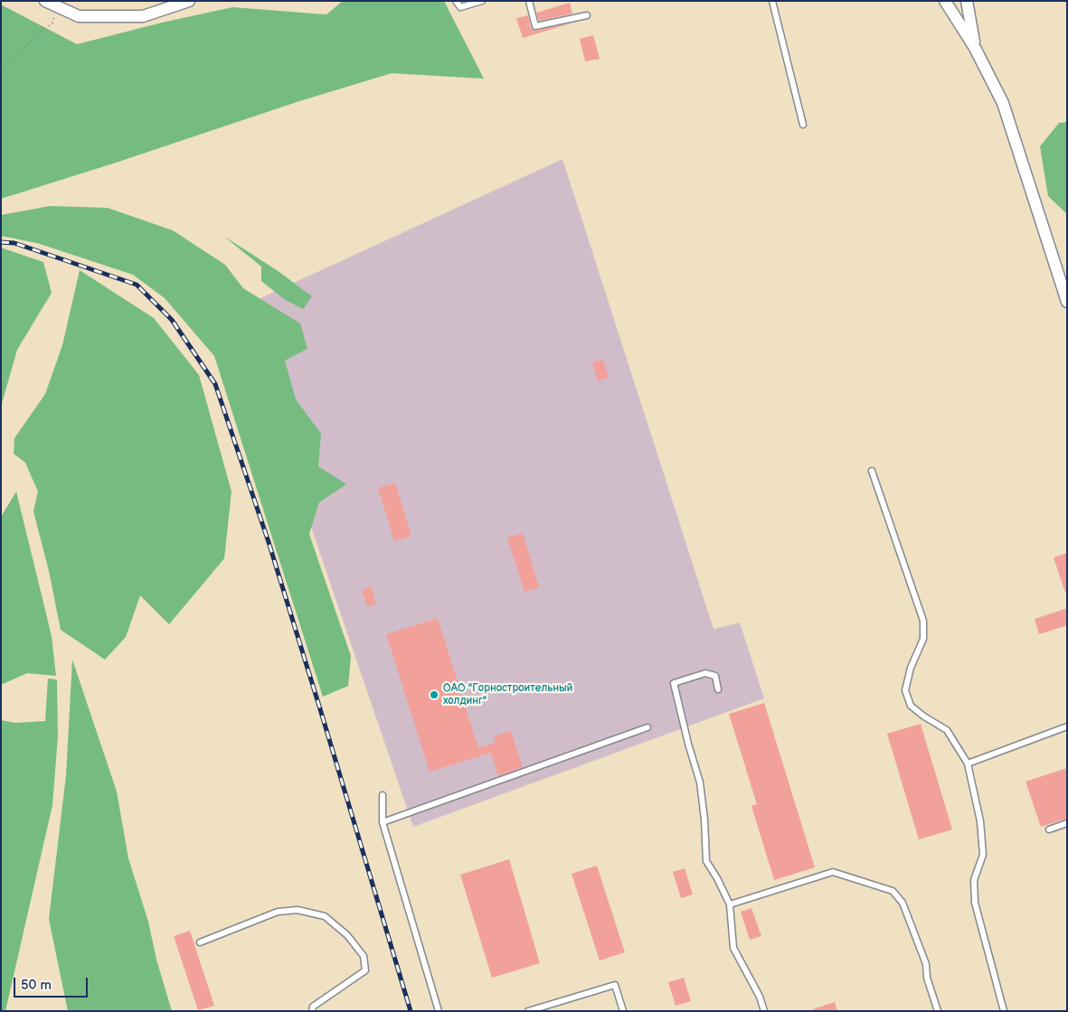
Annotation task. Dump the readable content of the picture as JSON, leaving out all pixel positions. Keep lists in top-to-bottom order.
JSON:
{
  "places": ["ОАО \"Горностроительный холдинг\""],
  "scale_bar": "50 m"
}
